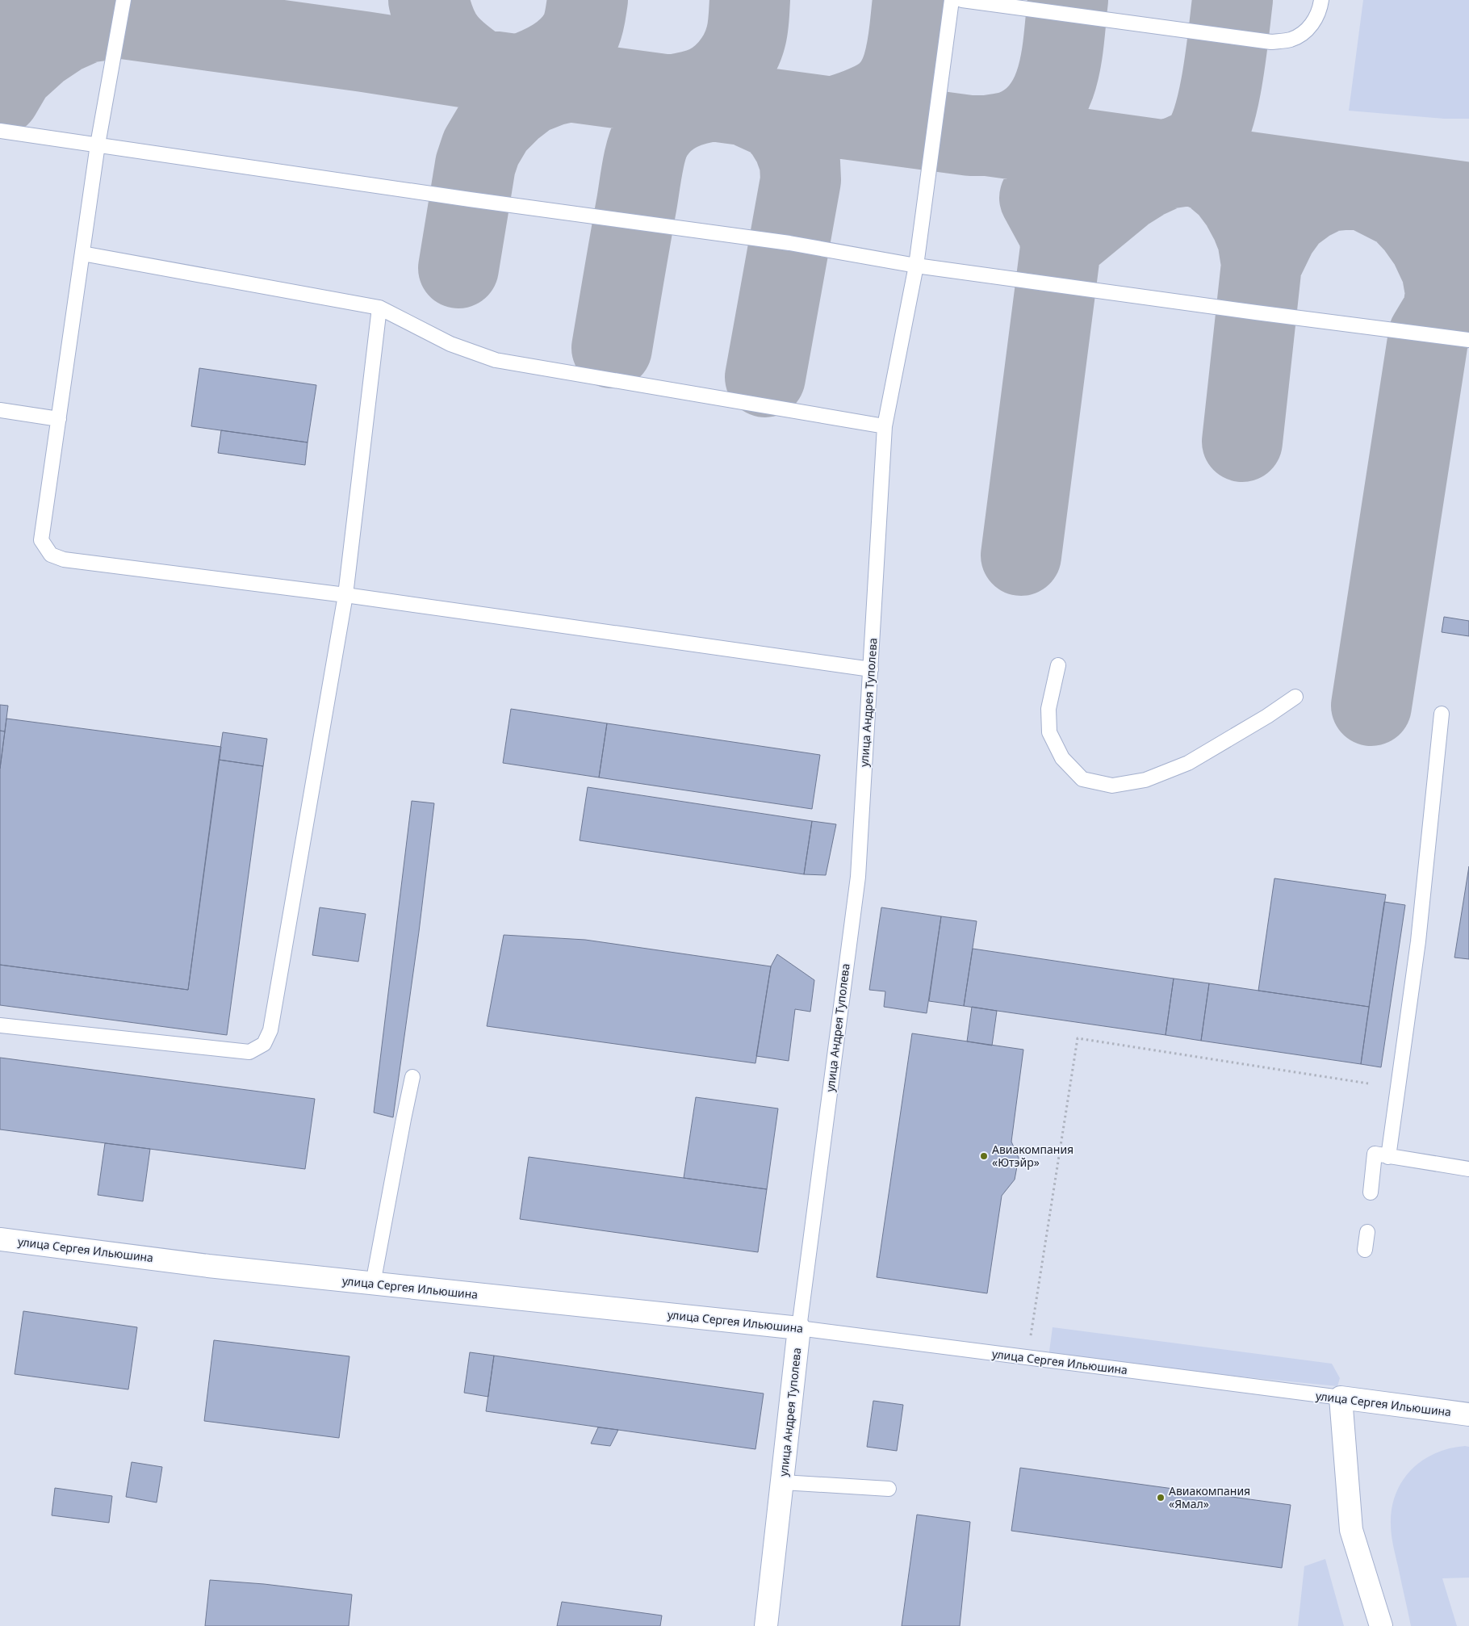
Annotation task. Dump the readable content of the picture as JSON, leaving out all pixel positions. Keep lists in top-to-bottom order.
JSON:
{
  "streets": {
    "street": ["улица Андрея Туполева", "улица Сергея Ильюшина"]
  },
  "crossings": [
    ["улица Андрея Туполева", "улица Сергея Ильюшина"]
  ],
  "places": ["Авиакомпания «Ютэйр»", "Авиакомпания «Ямал»"]
}
